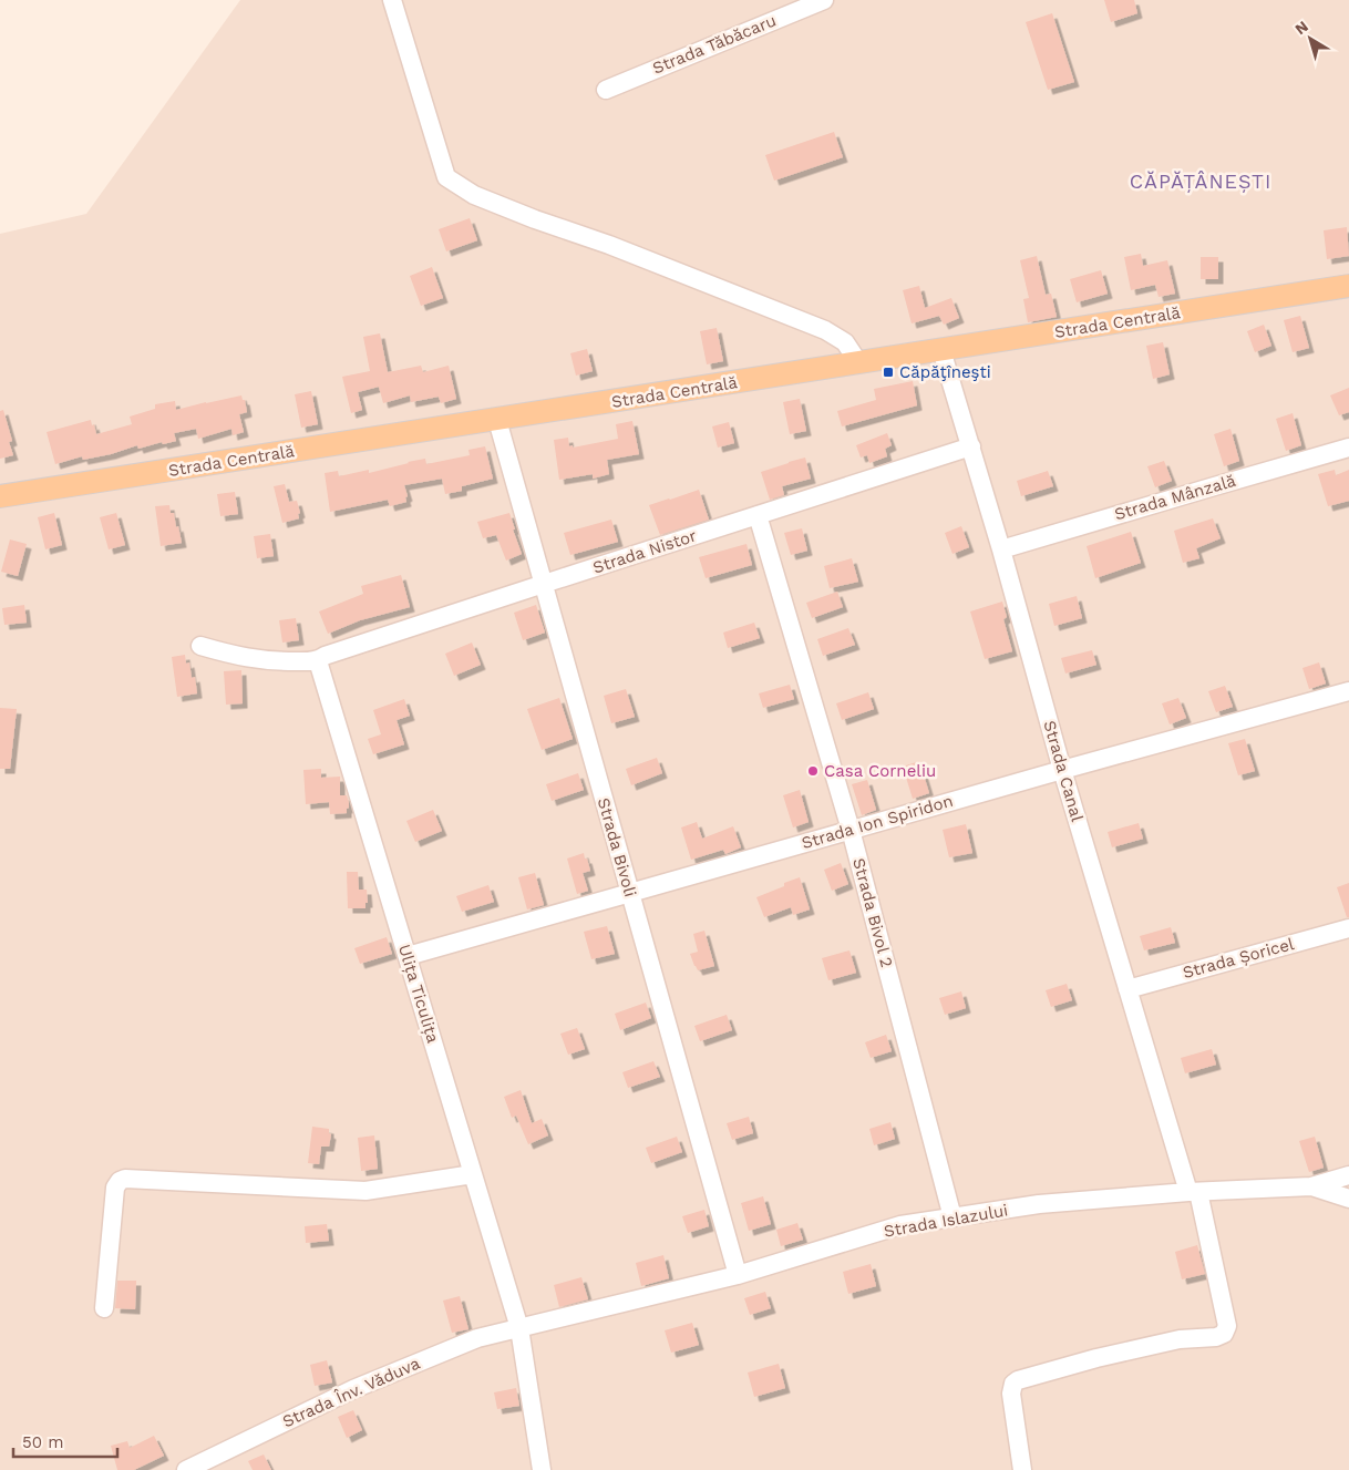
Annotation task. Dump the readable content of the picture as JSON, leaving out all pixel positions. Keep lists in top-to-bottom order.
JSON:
{
  "streets": {
    "main road": ["Strada Centrală"],
    "street": [
      "Strada Tăbăcaru",
      "Strada Mânzală",
      "Strada Nistor",
      "Strada Canal",
      "Strada Ion Spiridon",
      "Strada Bivoli",
      "Strada Bivol 2",
      "Strada Șoricel",
      "Ulița Ticulița",
      "Strada Islazului",
      "Strada Înv. Văduva"
    ]
  },
  "crossings": [
    ["Strada Centrală", "Strada Canal"],
    ["Strada Centrală", "Strada Bivoli"],
    ["Strada Mânzală", "Strada Canal"],
    ["Strada Nistor", "Strada Canal"],
    ["Strada Nistor", "Strada Bivoli"],
    ["Strada Nistor", "Strada Bivol 2"],
    ["Strada Nistor", "Ulița Ticulița"],
    ["Strada Canal", "Strada Ion Spiridon"],
    ["Strada Canal", "Strada Șoricel"],
    ["Strada Canal", "Strada Islazului"],
    ["Strada Ion Spiridon", "Strada Bivoli"],
    ["Strada Ion Spiridon", "Strada Bivol 2"],
    ["Strada Ion Spiridon", "Ulița Ticulița"],
    ["Strada Bivoli", "Strada Islazului"],
    ["Strada Bivol 2", "Strada Islazului"],
    ["Ulița Ticulița", "Strada Islazului"],
    ["Ulița Ticulița", "Strada Înv. Văduva"],
    ["Strada Islazului", "Strada Înv. Văduva"]
  ],
  "districts": ["CĂPĂȚÂNEȘTI"],
  "places": {
    "transit": ["Căpăţîneşti"],
    "other": ["Casa Corneliu"]
  },
  "scale_bar": "50 m",
  "north": "top left"
}
